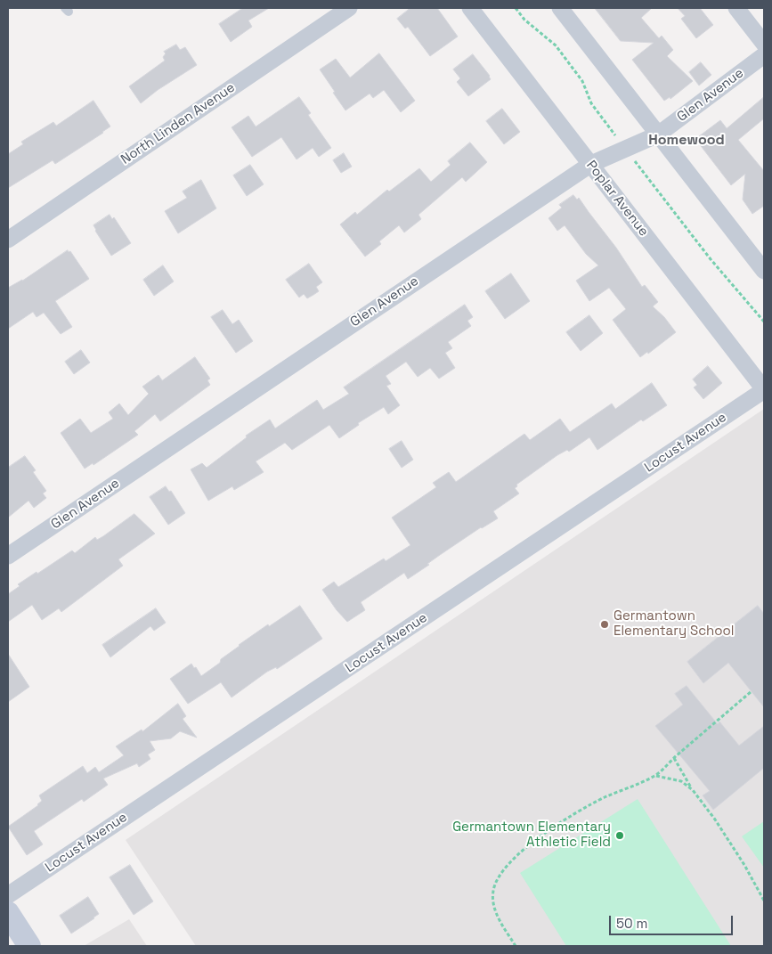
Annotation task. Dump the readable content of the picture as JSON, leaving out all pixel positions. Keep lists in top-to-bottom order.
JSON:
{
  "streets": {
    "street": [
      "Glen Avenue",
      "North Linden Avenue",
      "Poplar Avenue",
      "Locust Avenue"
    ]
  },
  "crossings": [
    ["Glen Avenue", "Poplar Avenue"],
    ["Poplar Avenue", "Locust Avenue"]
  ],
  "districts": ["Homewood"],
  "places": ["Germantown Elementary School", "Germantown Elementary Athletic Field"],
  "scale_bar": "50 m"
}
